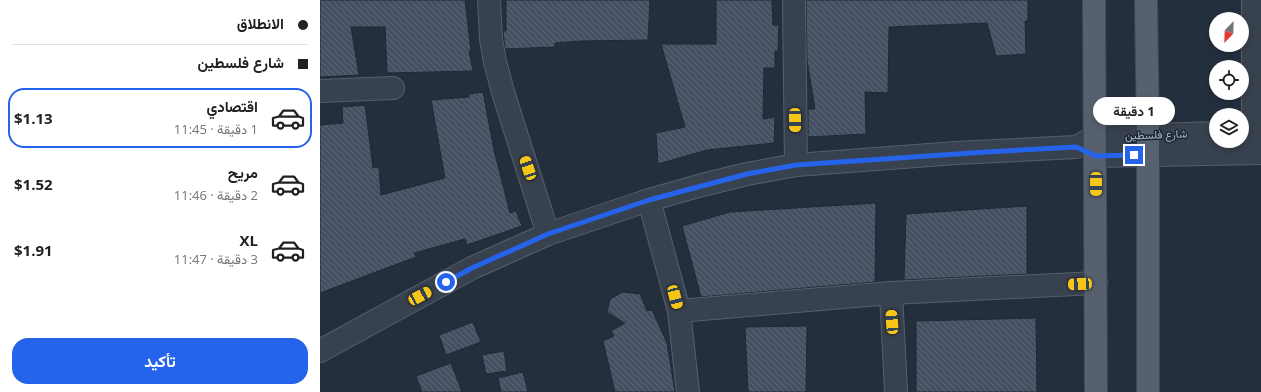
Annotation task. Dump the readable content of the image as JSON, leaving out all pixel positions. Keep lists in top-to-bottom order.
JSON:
{
  "streets": {
    "street": ["شارع فلسطين"]
  },
  "north": "bottom left",
  "page": {
    "banner": ["الانطلاق", "شارع فلسطين"],
    "list": [
      {
        "name": "اقتصادي",
        "note": "1 دقيقة · 11:45",
        "value": "$1.13"
      },
      {
        "name": "مريح",
        "note": "2 دقيقة · 11:46",
        "value": "$1.52"
      },
      {
        "name": "XL",
        "note": "3 دقيقة · 11:47",
        "value": "$1.91"
      }
    ],
    "bubble": "1 دقيقة",
    "buttons": "تأكيد"
  }
}
